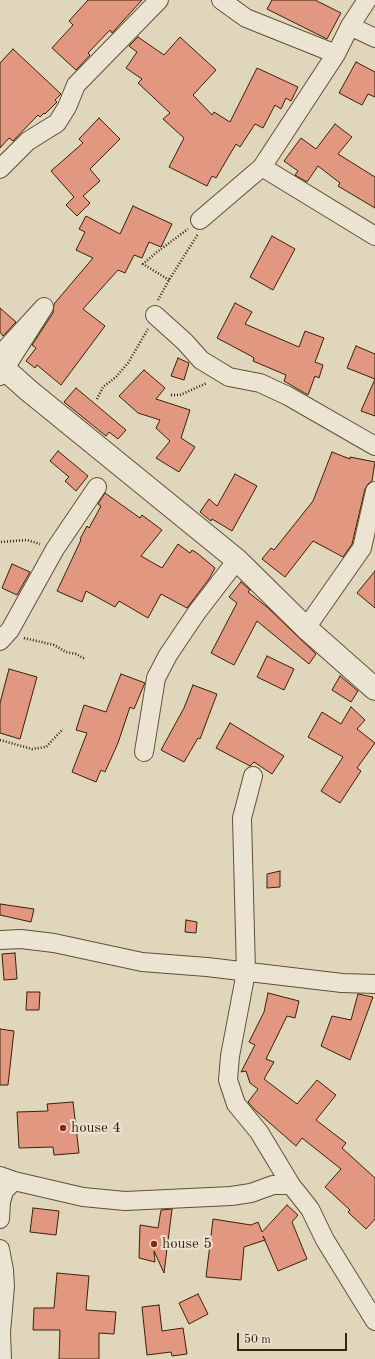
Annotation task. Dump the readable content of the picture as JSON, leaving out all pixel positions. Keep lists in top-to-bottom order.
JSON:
{
  "places": ["house 4", "house 5"],
  "scale_bar": "50 m"
}
